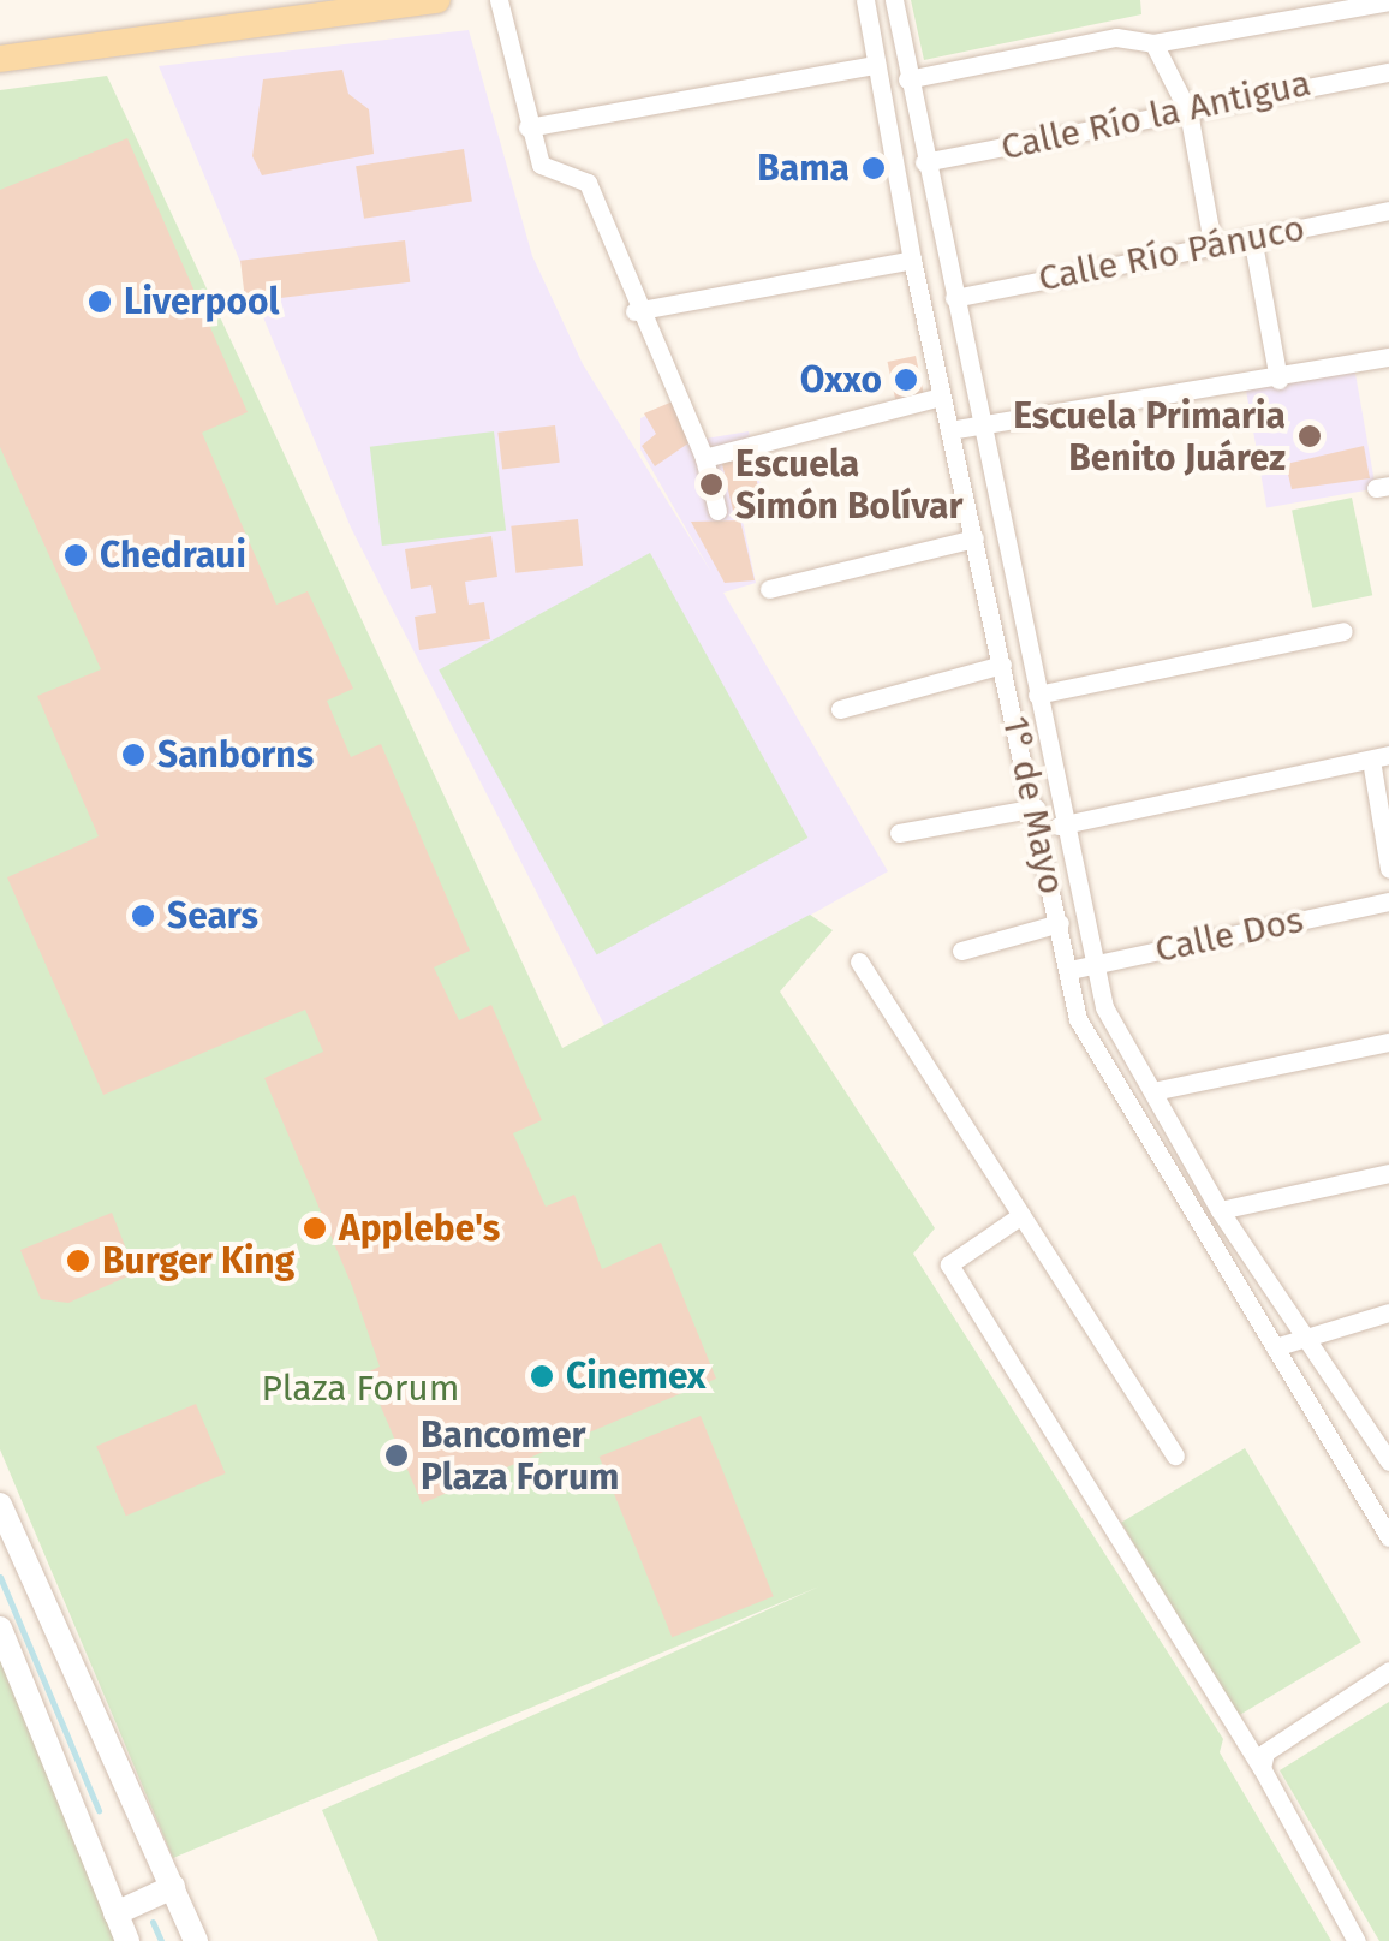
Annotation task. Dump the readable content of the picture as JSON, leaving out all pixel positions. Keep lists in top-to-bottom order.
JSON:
{
  "streets": {
    "street": [
      "Calle Río la Antigua",
      "Calle Río Pánuco",
      "1° de Mayo",
      "Calle Dos"
    ]
  },
  "crossings": [
    ["Calle Río la Antigua", "1° de Mayo"],
    ["Calle Río Pánuco", "1° de Mayo"],
    ["1° de Mayo", "Calle Dos"]
  ],
  "parks": ["Plaza Forum"],
  "places": [
    "Bama",
    "Liverpool",
    "Oxxo",
    "Escuela Primaria Benito Juárez",
    "Escuela Simón Bolívar",
    "Chedraui",
    "Sanborns",
    "Sears",
    "Applebe's",
    "Burger King",
    "Cinemex",
    "Bancomer Plaza Forum"
  ]
}
